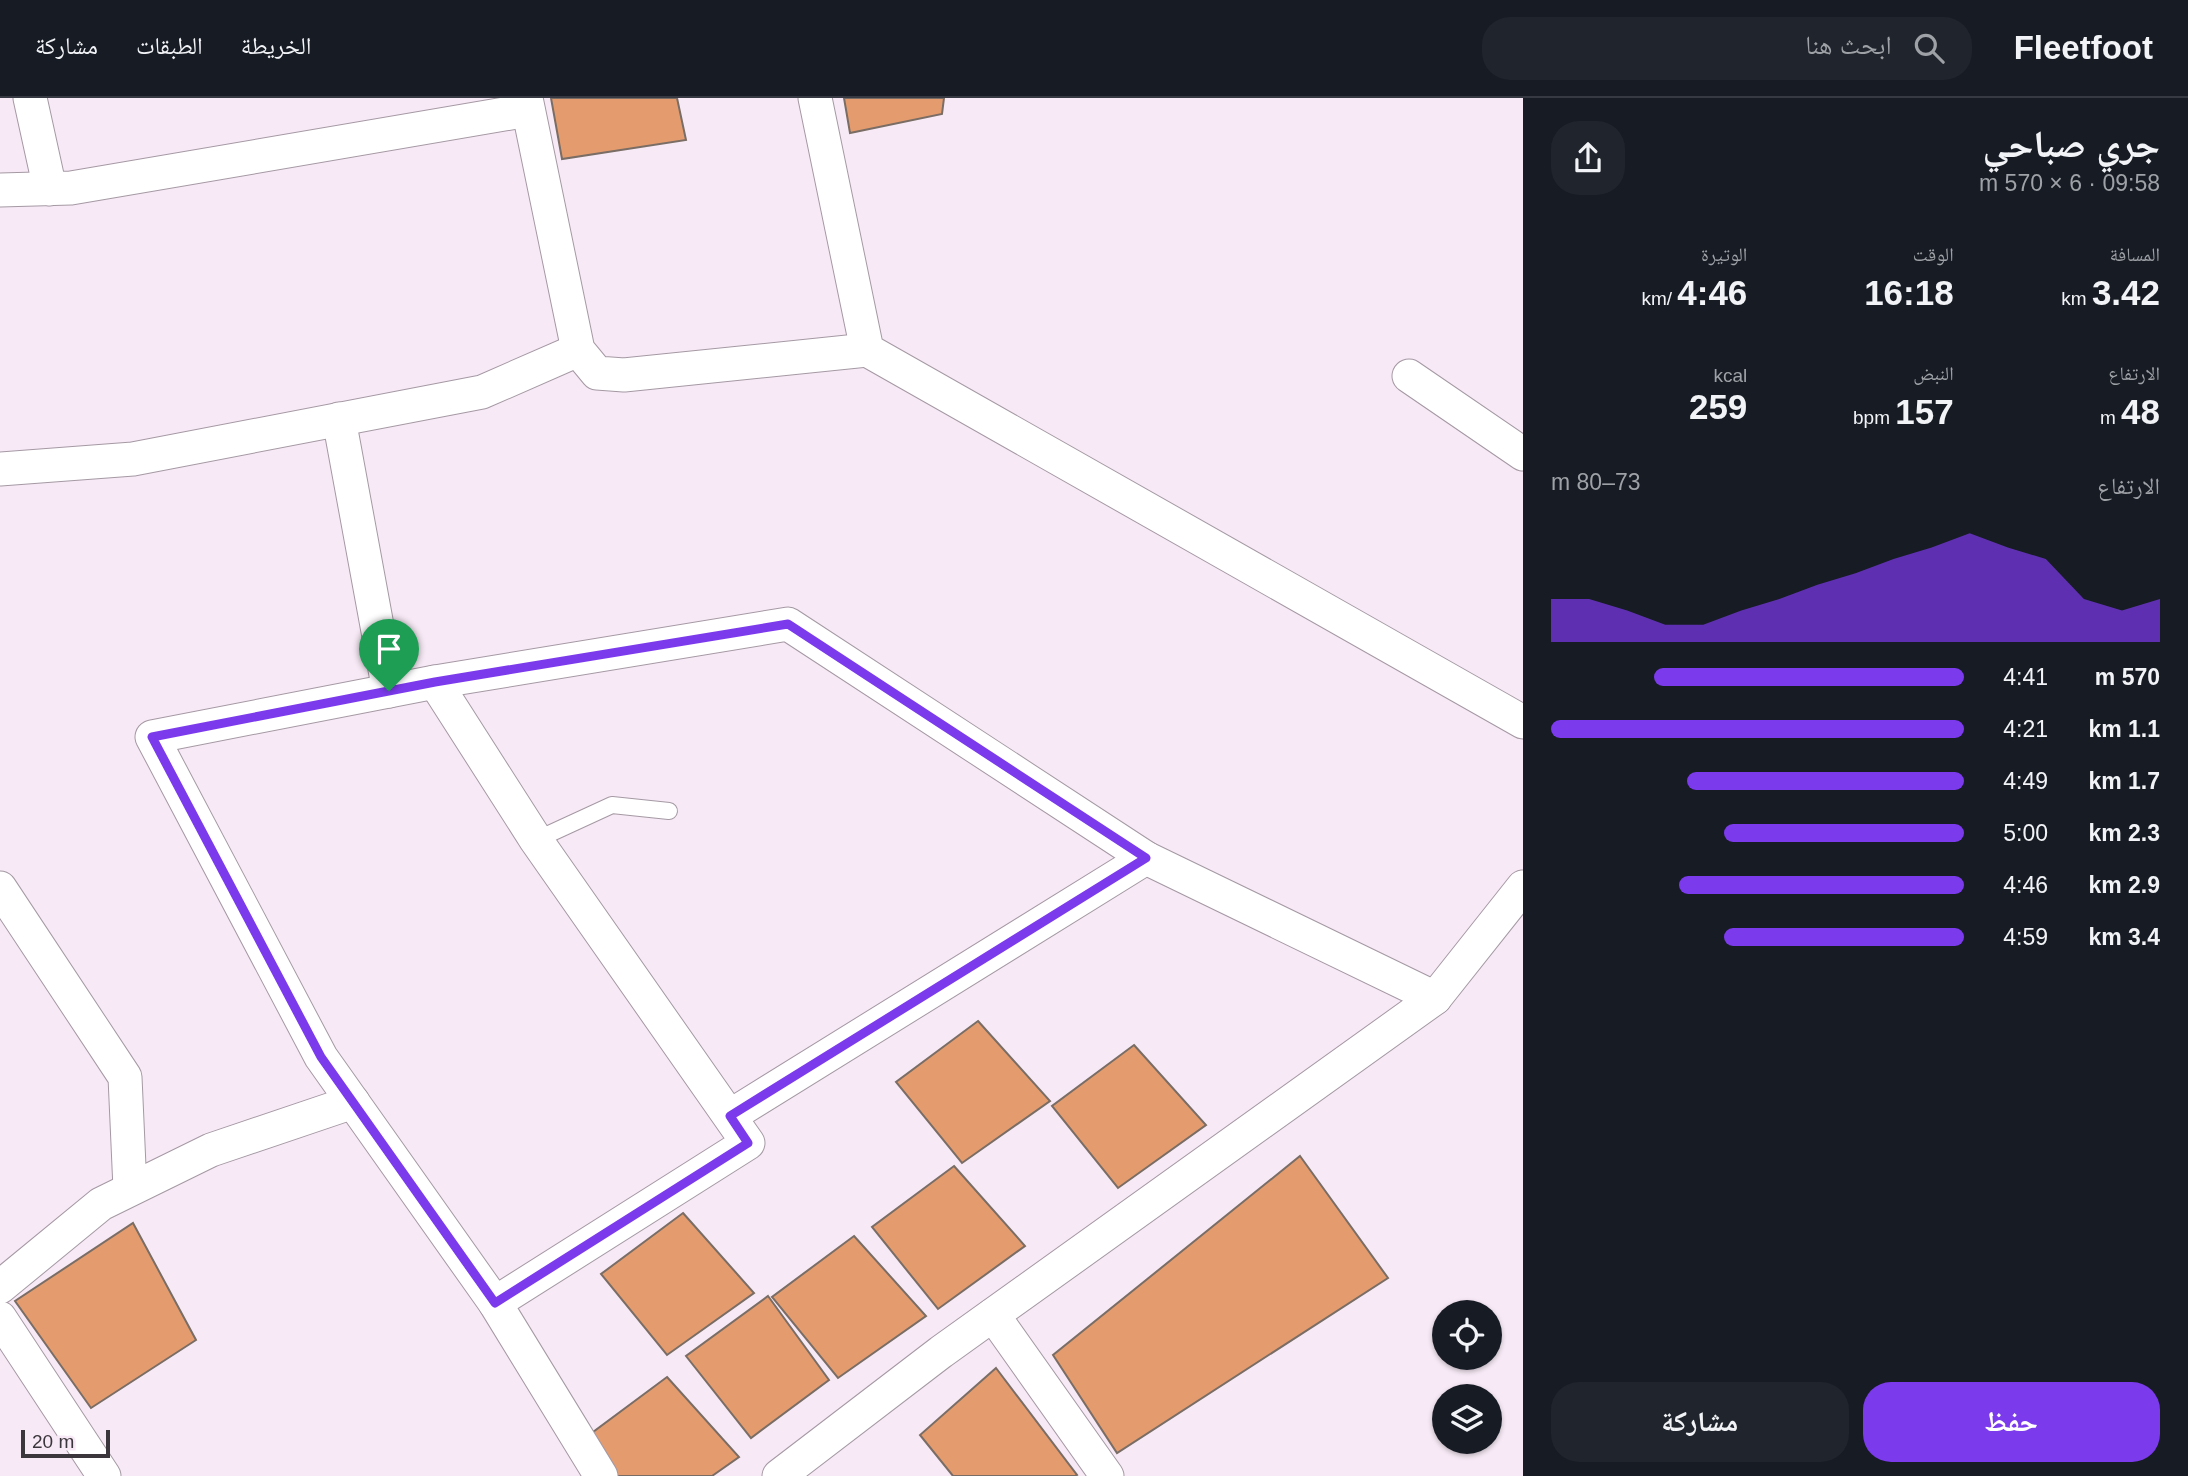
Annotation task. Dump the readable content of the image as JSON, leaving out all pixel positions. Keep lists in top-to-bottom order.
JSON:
{
  "scale_bar": "20 m",
  "page": {
    "header": "Fleetfoot",
    "search": "ابحث هنا",
    "nav": ["الخريطة", "الطبقات", "مشاركة"],
    "heading": ["جري صباحي", "09:58 · 6 × 570 m"],
    "stats": [
      ["المسافة", "3.42 km"],
      ["الوقت", "16:18"],
      ["الوتيرة", "4:46 /km"],
      ["الارتفاع", "48 m"],
      ["النبض", "157 bpm"],
      ["kcal", "259"]
    ],
    "chart": ["الارتفاع", "73–80 m"],
    "list": [
      {
        "name": "570 m",
        "note": "4:41"
      },
      {
        "name": "1.1 km",
        "note": "4:21"
      },
      {
        "name": "1.7 km",
        "note": "4:49"
      },
      {
        "name": "2.3 km",
        "note": "5:00"
      },
      {
        "name": "2.9 km",
        "note": "4:46"
      },
      {
        "name": "3.4 km",
        "note": "4:59"
      }
    ],
    "buttons": ["حفظ", "مشاركة"],
    "scale": "20 m"
  }
}
